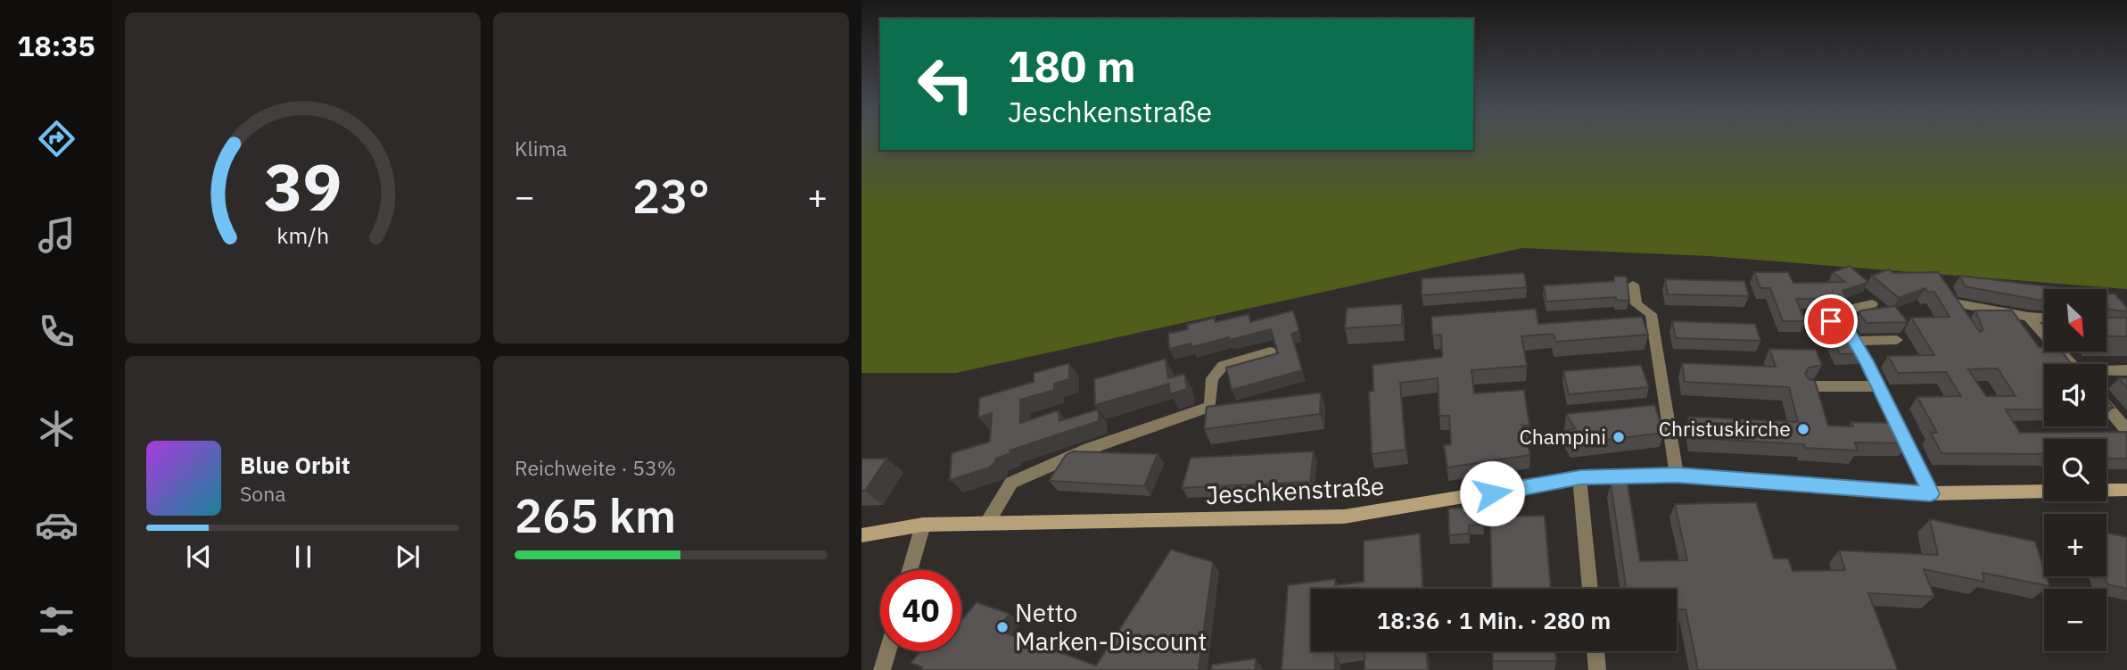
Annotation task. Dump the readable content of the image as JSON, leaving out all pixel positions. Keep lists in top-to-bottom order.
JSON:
{
  "streets": {
    "street": ["Jeschkenstraße"]
  },
  "places": ["Christuskirche", "Champini", "Netto Marken-Discount"],
  "north": "bottom right",
  "page": {
    "tabs": "18:35",
    "tile": [
      "Klima",
      ["Reichweite · 53%", "265 km"]
    ],
    "turn": ["180 m", "Jeschkenstraße"],
    "heat": ["−", "23°", "+"],
    "map_buttons": ["+", "−"],
    "song": ["Blue Orbit", "Sona"],
    "limit": "40",
    "trip": "18:36 · 1 Min. · 280 m",
    "gauge": ["39", "km/h"]
  }
}
